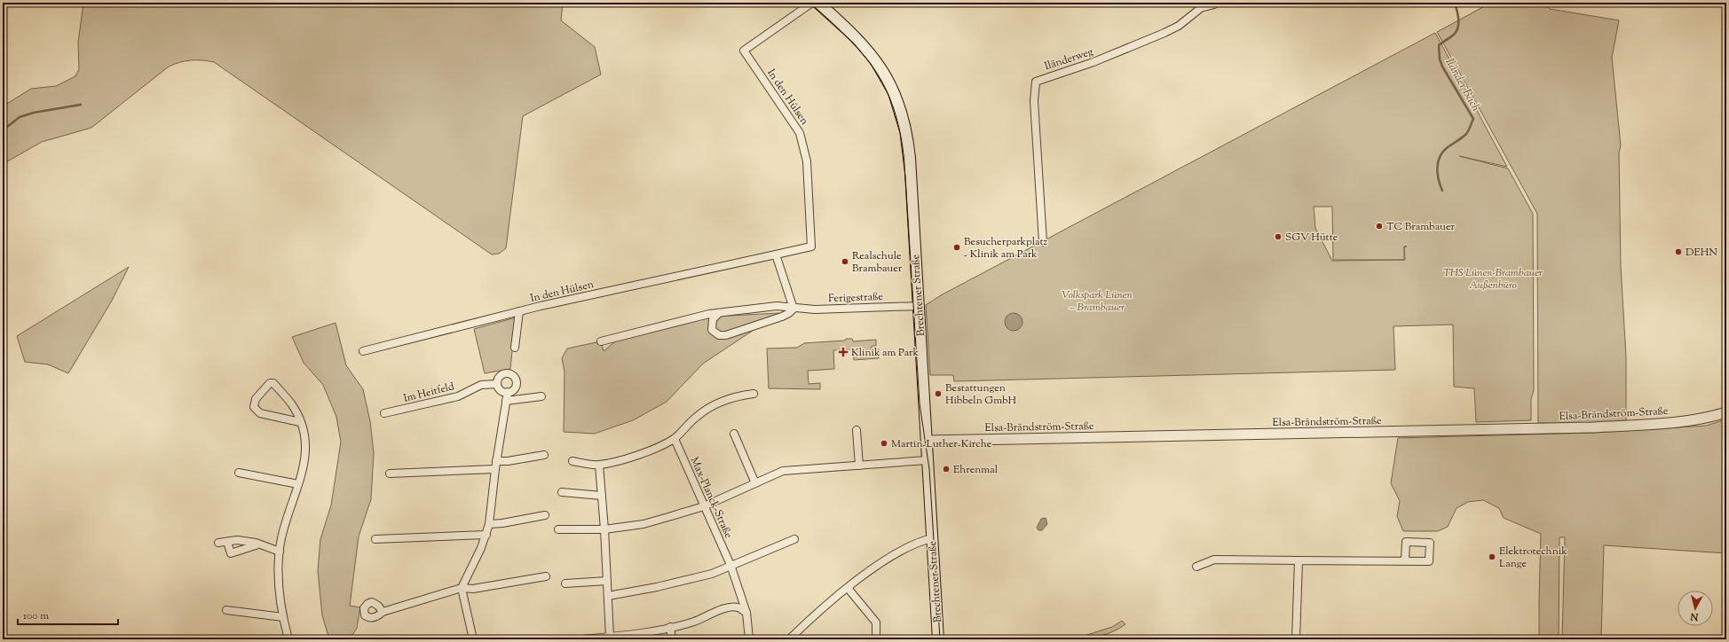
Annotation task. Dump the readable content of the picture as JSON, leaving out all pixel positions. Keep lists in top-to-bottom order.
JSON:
{
  "streets": {
    "main road": ["Brechtener Straße"],
    "street": [
      "Iländerweg",
      "In den Hülsen",
      "Ferigestraße",
      "Im Heitfeld",
      "Elsa-Brändström-Straße",
      "Max-Planck-Straße"
    ]
  },
  "crossings": [
    ["Brechtener Straße", "Ferigestraße"],
    ["Brechtener Straße", "Elsa-Brändström-Straße"]
  ],
  "water": ["Iländer Bach"],
  "parks": ["THS Lünen-Brambauer Außenbüro", "Volkspark Lünen – Brambauer"],
  "places": {
    "other": [
      "TC Brambauer",
      "SGV Hütte",
      "Besucherparkplatz - Klinik am Park",
      "DEHN",
      "Realschule Brambauer",
      "Bestattungen Hibbeln GmbH",
      "Martin-Luther-Kirche",
      "Ehrenmal",
      "Elektrotechnik Lange"
    ],
    "health": ["Klinik am Park"]
  },
  "scale_bar": "100 m",
  "north": "bottom"
}
